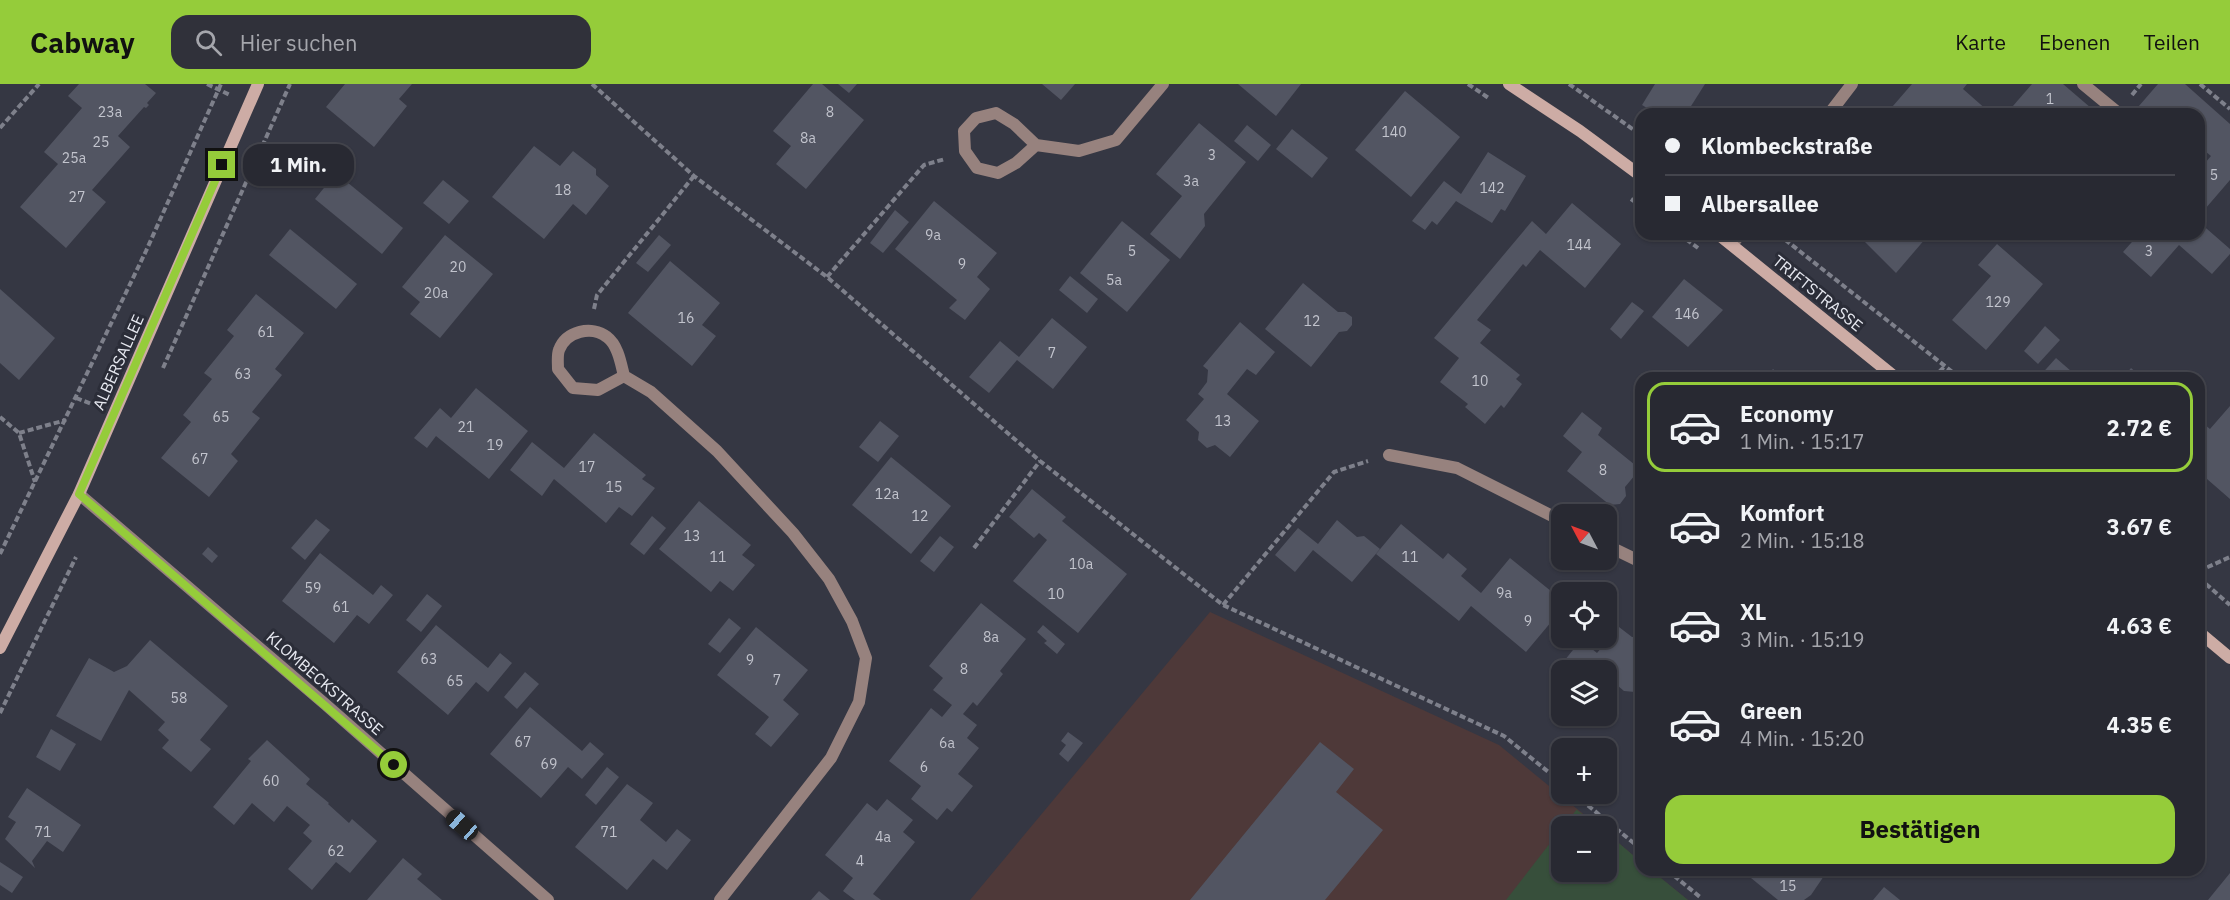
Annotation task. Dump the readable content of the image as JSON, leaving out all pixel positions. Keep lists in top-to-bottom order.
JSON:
{
  "streets": {
    "street": ["TRIFTSTRASSE", "ALBERSALLEE", "KLOMBECKSTRASSE"]
  },
  "crossings": [
    ["ALBERSALLEE", "KLOMBECKSTRASSE"]
  ],
  "house_numbers": [
    "1",
    "23a",
    "8",
    "140",
    "8a",
    "25",
    "3",
    "25a",
    "5",
    "3a",
    "142",
    "18",
    "27",
    "9a",
    "144",
    "5",
    "3",
    "9",
    "20",
    "5a",
    "20a",
    "129",
    "146",
    "16",
    "12",
    "61",
    "7",
    "63",
    "10",
    "65",
    "13",
    "21",
    "19",
    "67",
    "17",
    "8",
    "15",
    "12a",
    "12",
    "13",
    "11",
    "11",
    "10a",
    "59",
    "9a",
    "10",
    "61",
    "9",
    "8a",
    "63",
    "9",
    "8",
    "7",
    "65",
    "58",
    "67",
    "6a",
    "69",
    "6",
    "60",
    "71",
    "71",
    "4a",
    "62",
    "4",
    "15"
  ],
  "north": "top left",
  "page": {
    "header": "Cabway",
    "search": "Hier suchen",
    "nav": ["Karte", "Ebenen", "Teilen"],
    "banner": ["Klombeckstraße", "Albersallee"],
    "bubble": "1 Min.",
    "list": [
      {
        "name": "Economy",
        "note": "1 Min. · 15:17",
        "value": "2.72 €"
      },
      {
        "name": "Komfort",
        "note": "2 Min. · 15:18",
        "value": "3.67 €"
      },
      {
        "name": "XL",
        "note": "3 Min. · 15:19",
        "value": "4.63 €"
      },
      {
        "name": "Green",
        "note": "4 Min. · 15:20",
        "value": "4.35 €"
      }
    ],
    "map_buttons": ["+", "−"],
    "buttons": "Bestätigen"
  }
}
